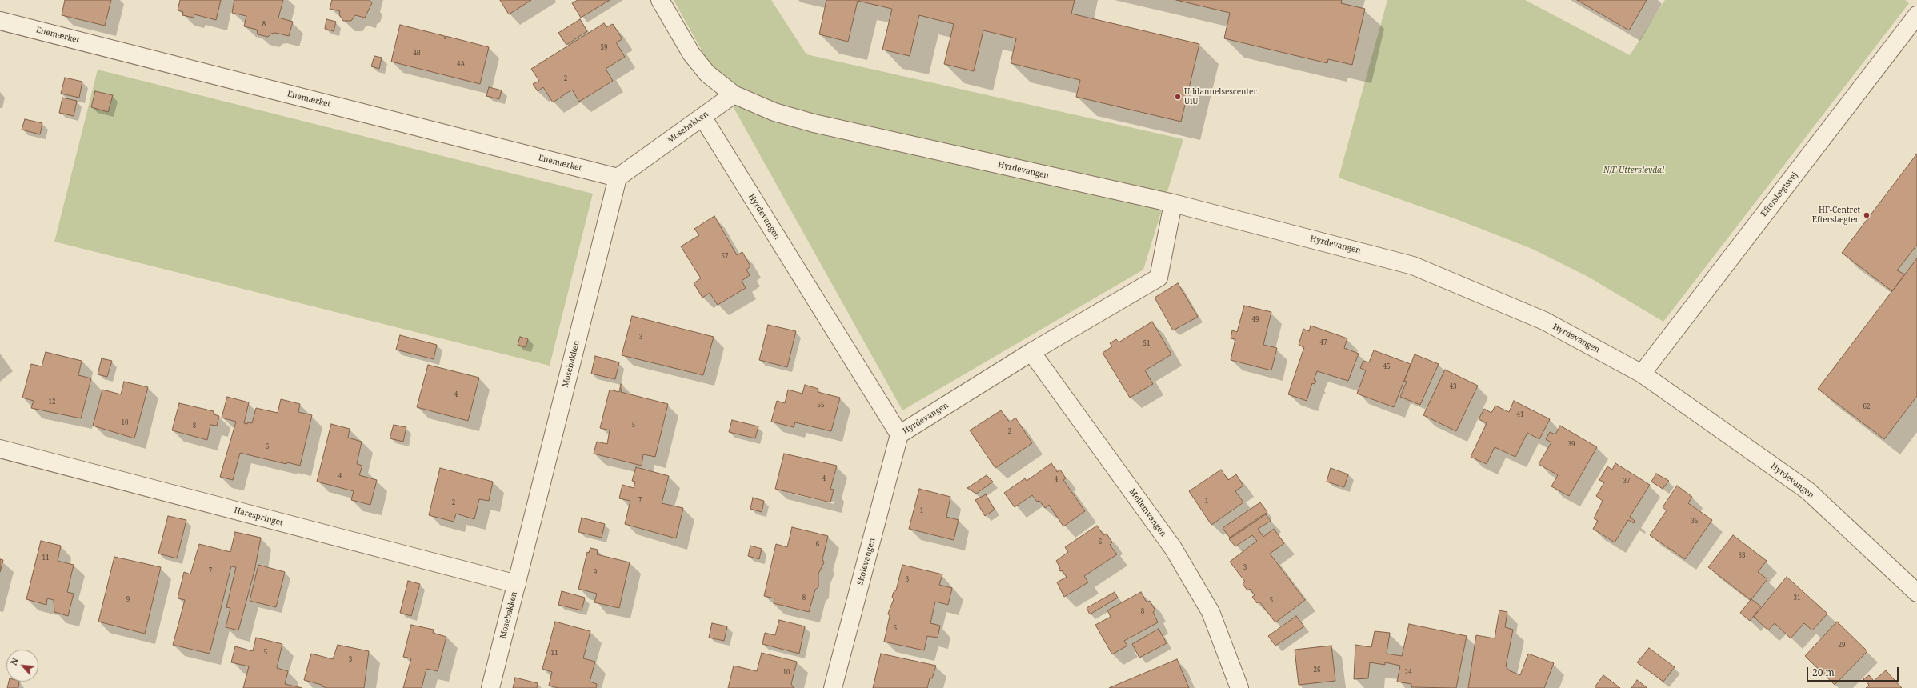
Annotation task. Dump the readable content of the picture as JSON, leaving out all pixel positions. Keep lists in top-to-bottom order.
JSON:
{
  "streets": {
    "street": [
      "Enemærket",
      "Mosebakken",
      "Hyrdevangen",
      "Efterslægtsvej",
      "Mellemvangen",
      "Harespringet",
      "Skolevangen"
    ]
  },
  "crossings": [
    ["Enemærket", "Mosebakken"],
    ["Mosebakken", "Hyrdevangen"],
    ["Mosebakken", "Harespringet"],
    ["Hyrdevangen", "Efterslægtsvej"],
    ["Hyrdevangen", "Mellemvangen"],
    ["Hyrdevangen", "Skolevangen"]
  ],
  "parks": ["N/F Utterslevdal"],
  "places": ["Uddannelsescenter UiU", "HF-Centret Efterslægten"],
  "house_numbers": [
    "8",
    "59",
    "4B",
    "4A",
    "2",
    "57",
    "49",
    "3",
    "47",
    "51",
    "45",
    "43",
    "4",
    "12",
    "55",
    "62",
    "41",
    "10",
    "5",
    "8",
    "2",
    "39",
    "6",
    "4",
    "4",
    "4",
    "37",
    "7",
    "1",
    "2",
    "1",
    "35",
    "6",
    "6",
    "33",
    "11",
    "3",
    "7",
    "9",
    "3",
    "8",
    "31",
    "9",
    "5",
    "8",
    "5",
    "29",
    "5",
    "11",
    "3",
    "26",
    "10",
    "24"
  ],
  "scale_bar": "20 m",
  "north": "top left"
}
